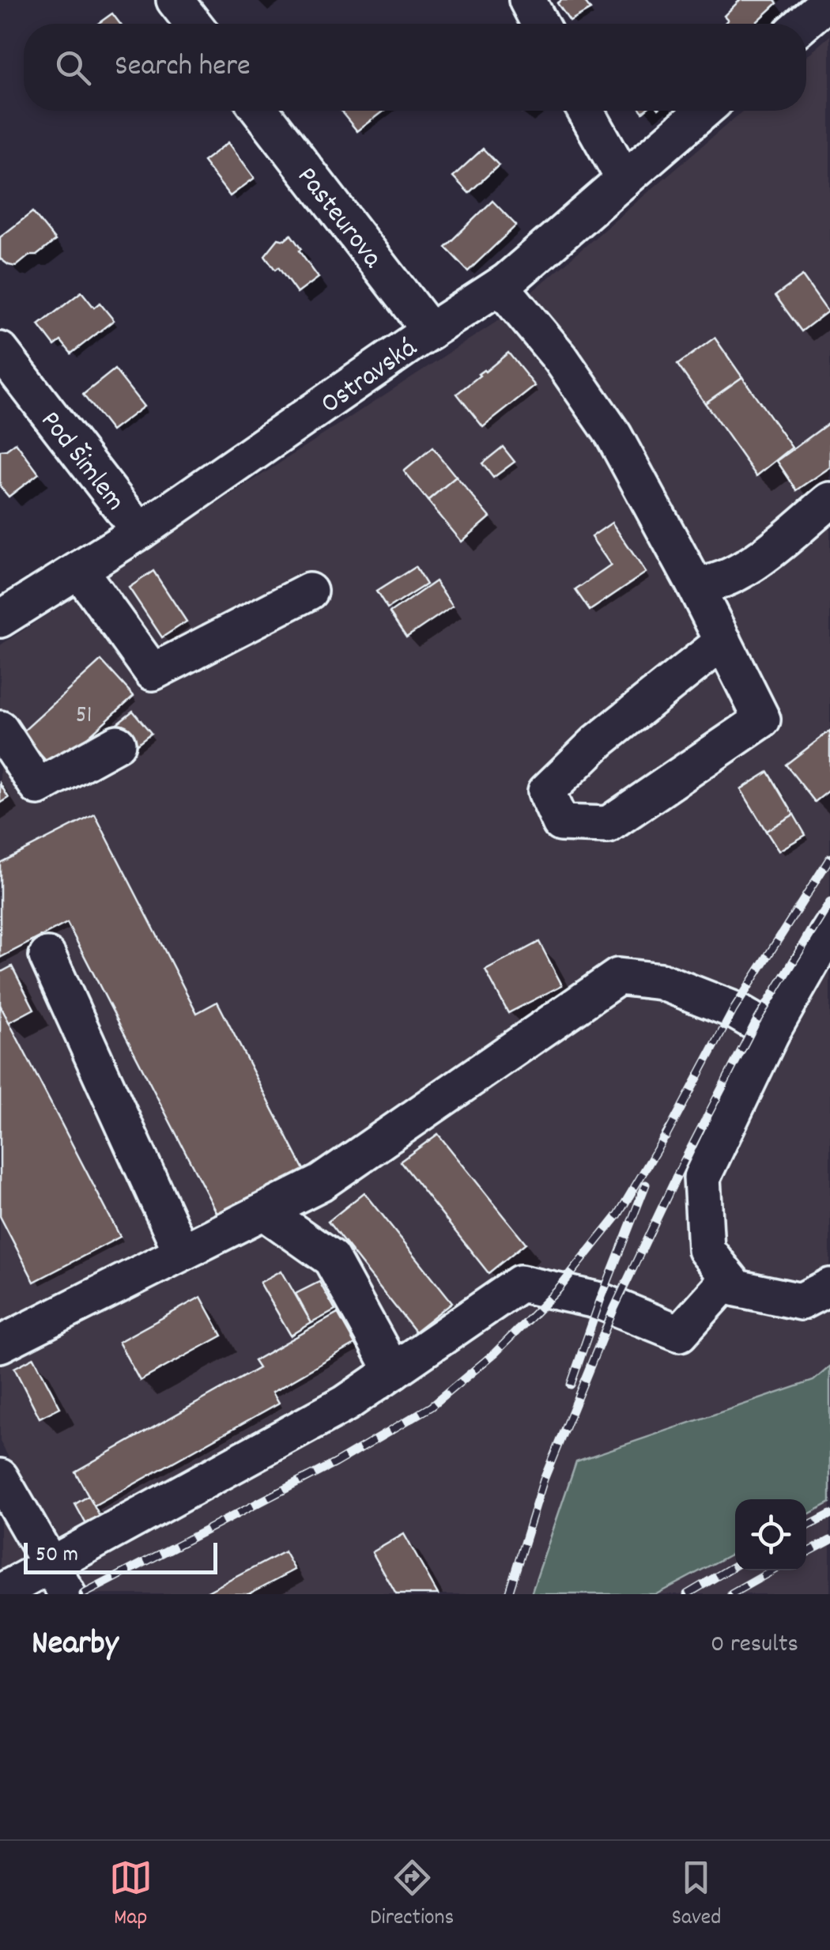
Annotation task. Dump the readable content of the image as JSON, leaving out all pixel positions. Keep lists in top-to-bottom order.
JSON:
{
  "streets": {
    "street": ["Pasteurova", "Ostravská", "Pod Šimlem"]
  },
  "crossings": [
    ["Pasteurova", "Ostravská"],
    ["Ostravská", "Pod Šimlem"]
  ],
  "house_numbers": ["51"],
  "scale_bar": "50 m",
  "page": {
    "search": "Search here",
    "scale": "50 m",
    "heading": ["Nearby", "0 results"],
    "nav": ["Map", "Directions", "Saved"]
  }
}
